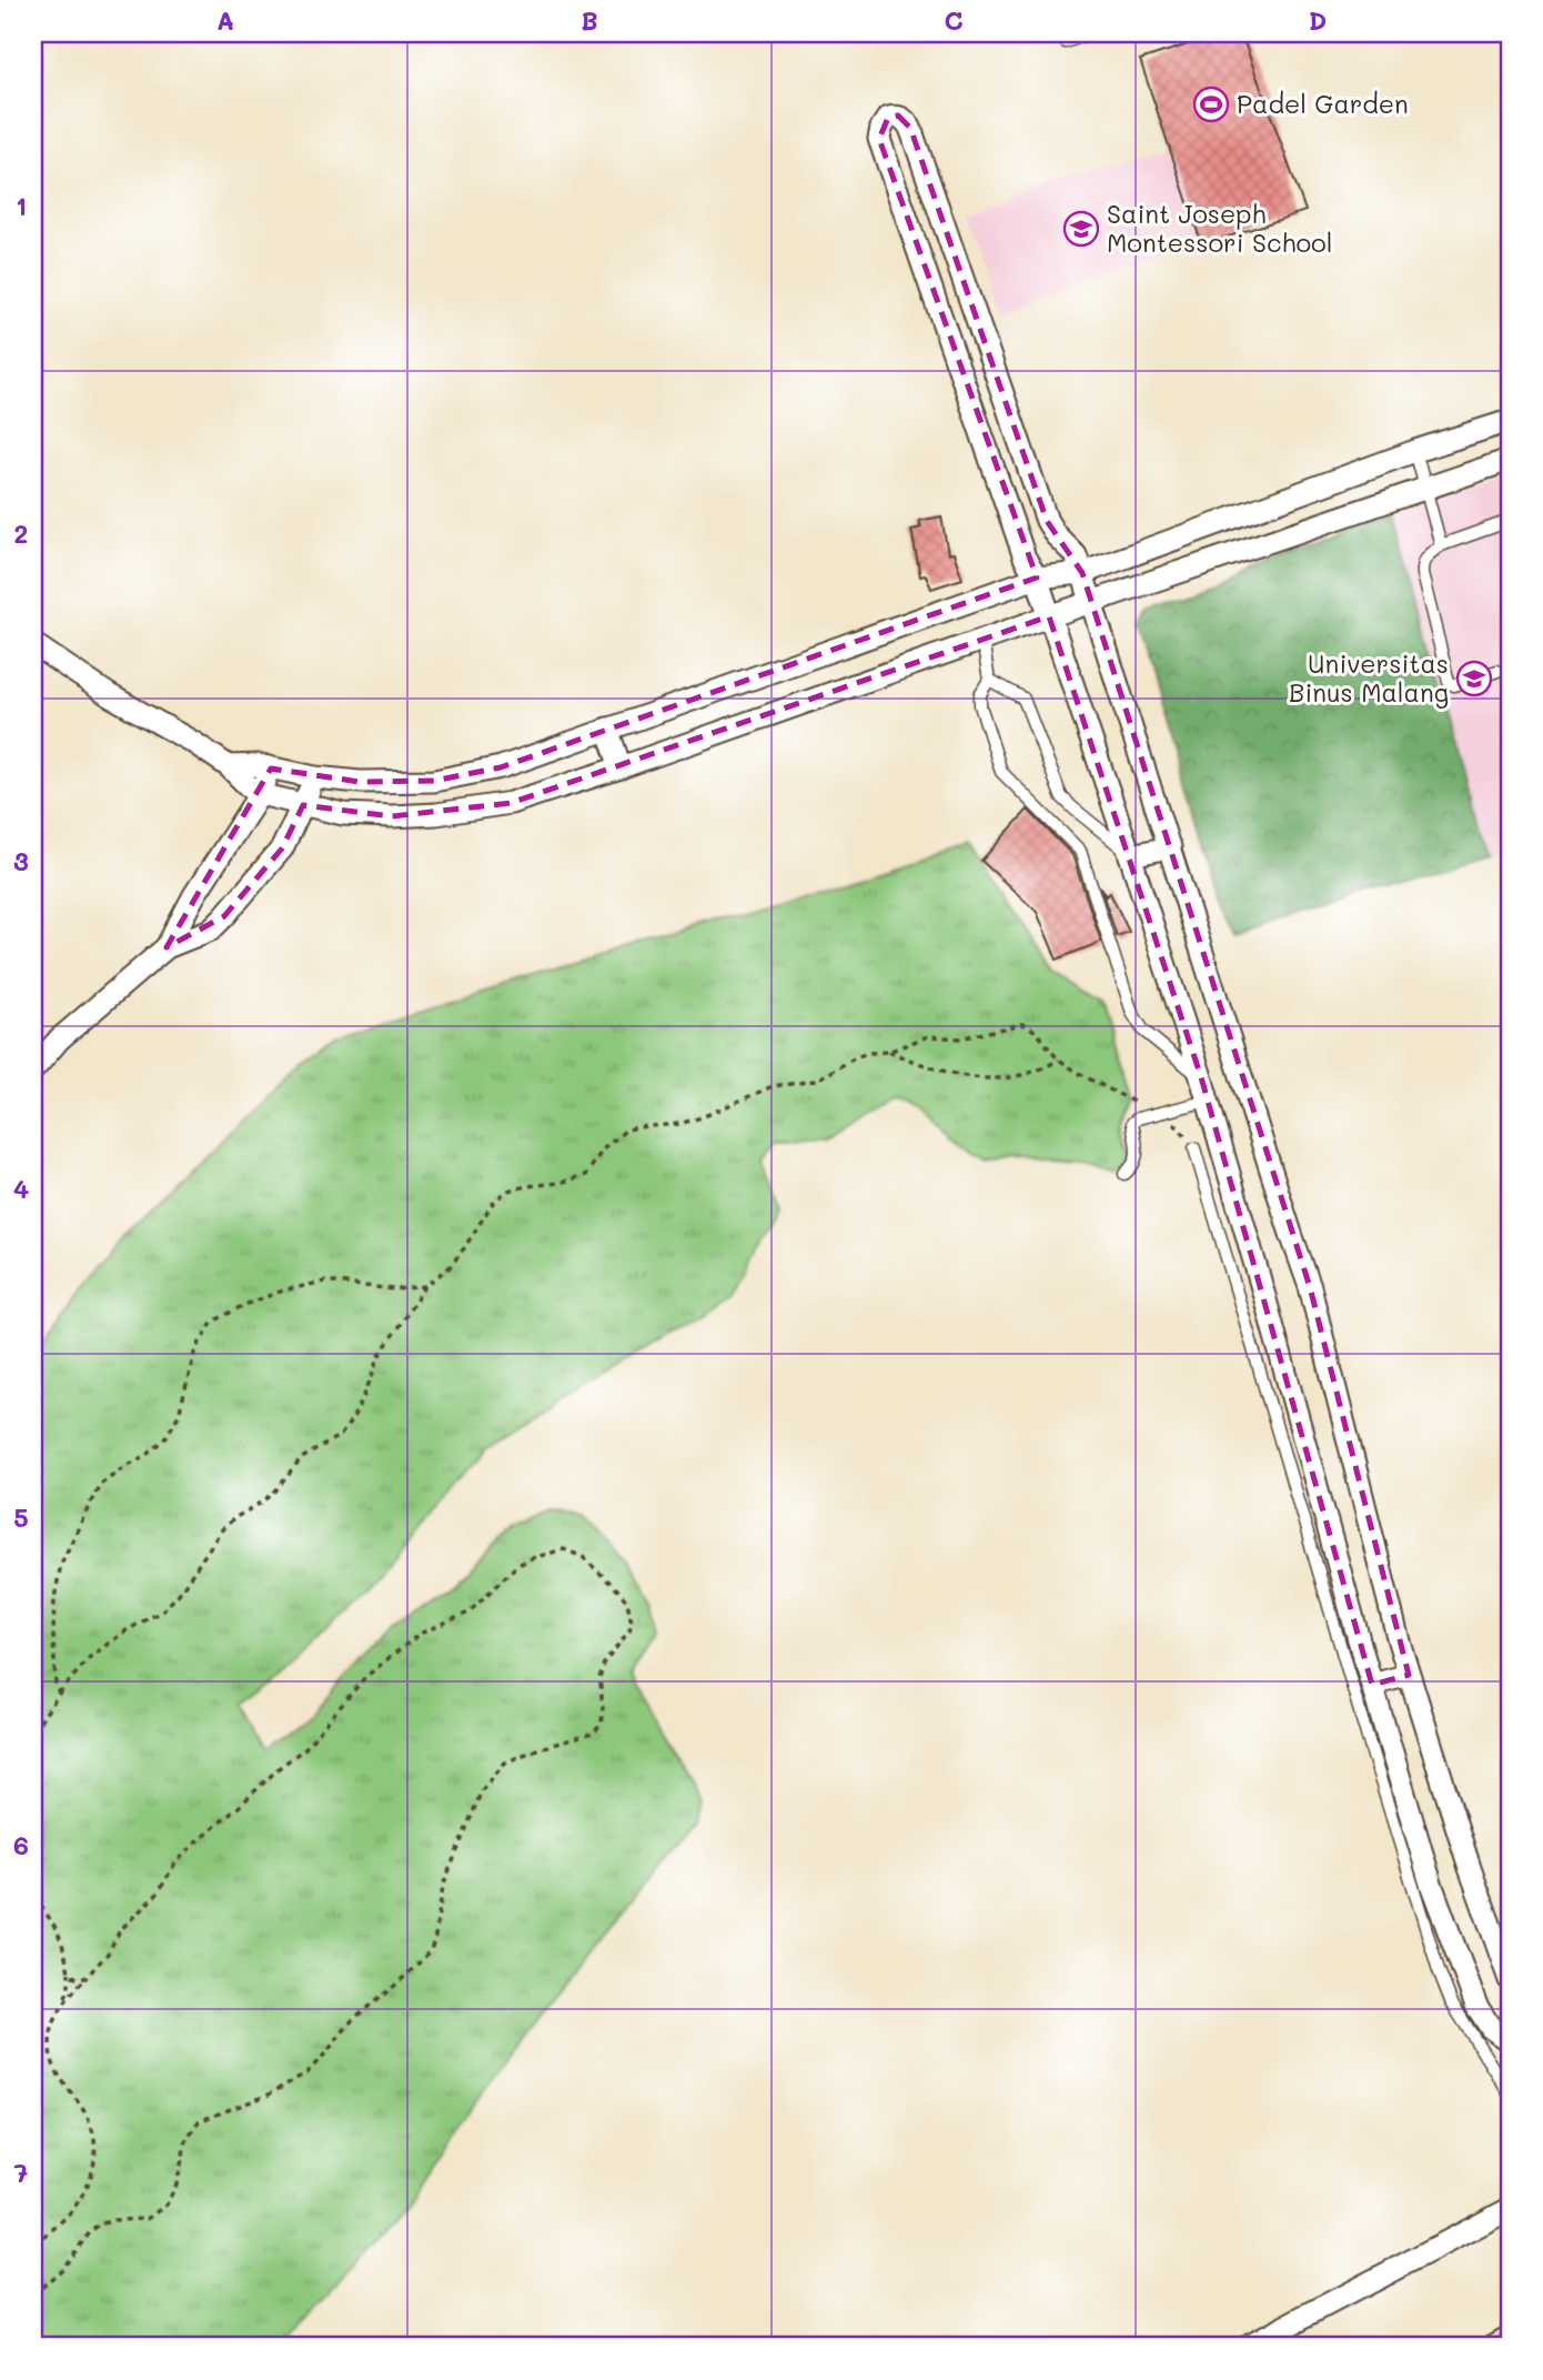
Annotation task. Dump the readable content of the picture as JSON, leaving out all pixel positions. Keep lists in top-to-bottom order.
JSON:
{
  "places": {
    "sports": ["Padel Garden"],
    "school or university": ["Saint Joseph Montessori School", "Universitas Binus Malang"]
  },
  "grid": {
    "columns": [
      "A",
      "B",
      "C",
      "D"
    ],
    "rows": [
      "1",
      "2",
      "3",
      "4",
      "5",
      "6",
      "7"
    ]
  }
}
